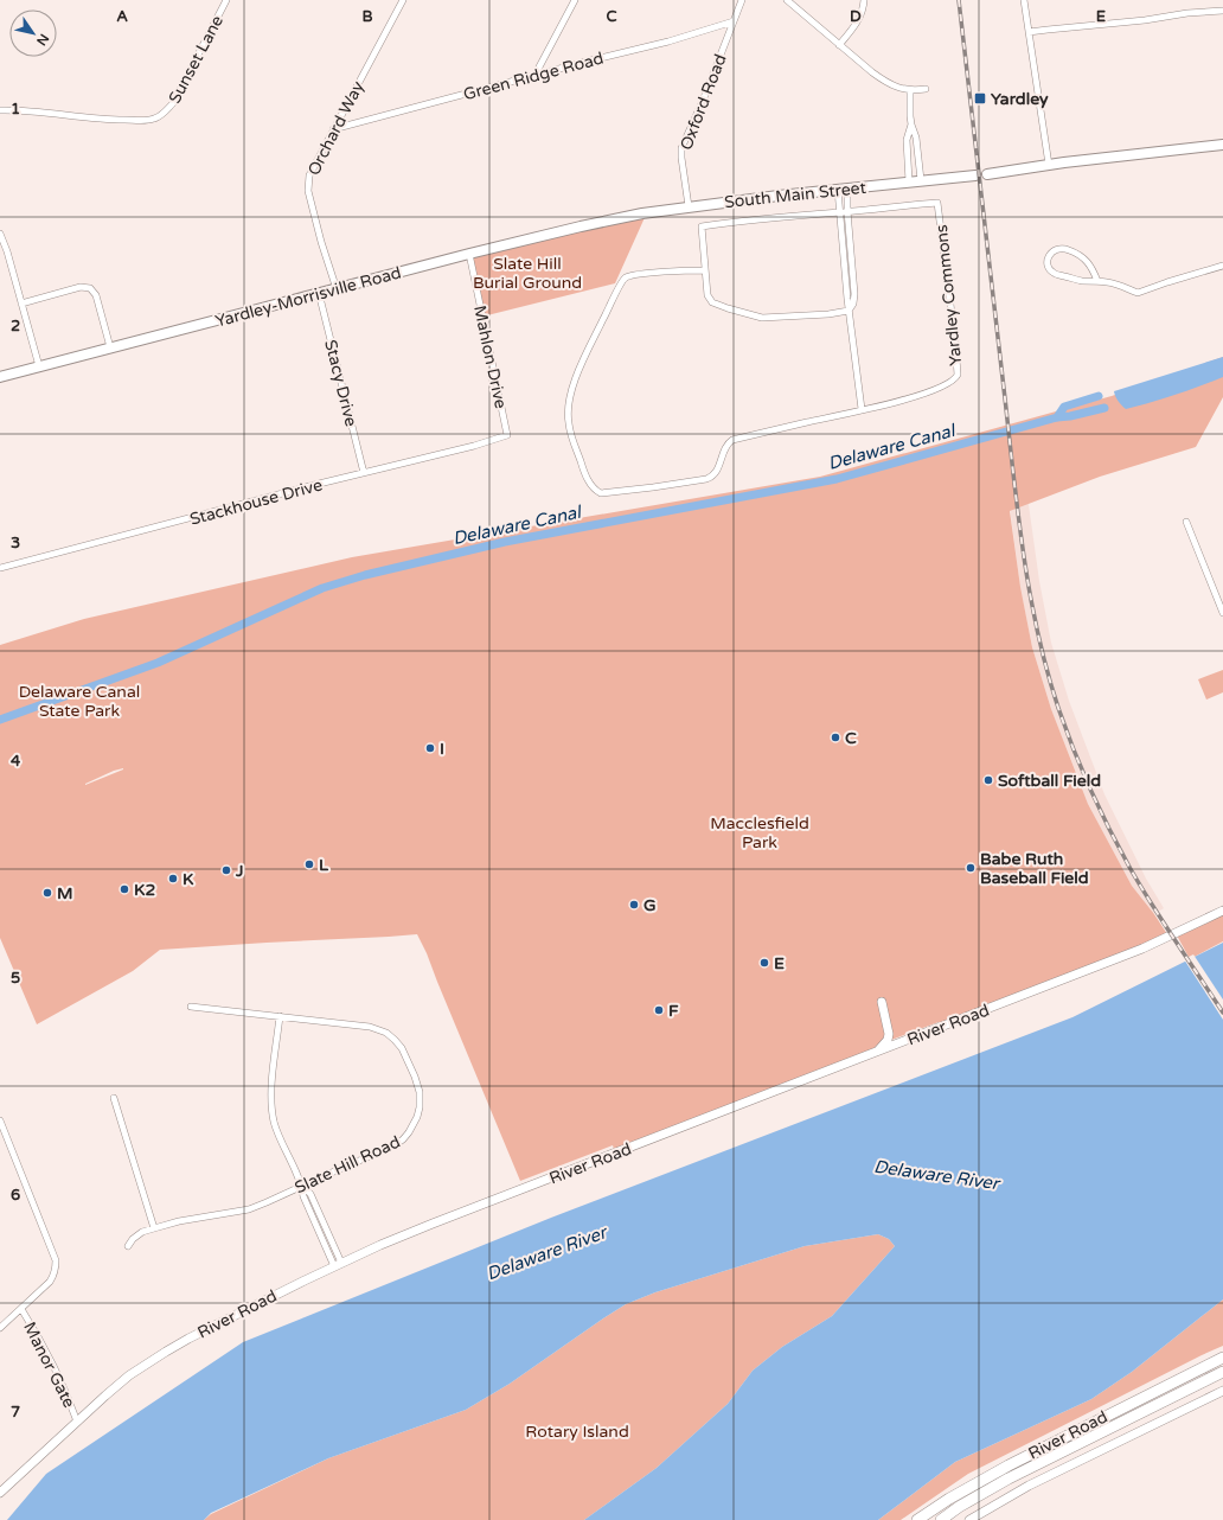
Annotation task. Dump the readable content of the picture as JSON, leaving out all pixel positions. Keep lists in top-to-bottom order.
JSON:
{
  "streets": {
    "highway": ["River Road"],
    "main road": ["South Main Street", "Yardley-Morrisville Road"],
    "street": [
      "Sunset Lane",
      "Green Ridge Road",
      "Oxford Road",
      "Orchard Way",
      "Yardley Commons",
      "Mahlon Drive",
      "Stacy Drive",
      "Stackhouse Drive",
      "Slate Hill Road",
      "Manor Gate"
    ]
  },
  "crossings": [
    ["Green Ridge Road", "Oxford Road"],
    ["Green Ridge Road", "Orchard Way"],
    ["Oxford Road", "South Main Street"],
    ["Orchard Way", "Yardley-Morrisville Road"],
    ["South Main Street", "Yardley-Morrisville Road"],
    ["Yardley-Morrisville Road", "Mahlon Drive"],
    ["Yardley-Morrisville Road", "Stacy Drive"],
    ["Mahlon Drive", "Stackhouse Drive"],
    ["Stacy Drive", "Stackhouse Drive"],
    ["River Road", "Manor Gate"]
  ],
  "water": ["Delaware Canal", "Delaware River"],
  "parks": [
    "Slate Hill Burial Ground",
    "Delaware Canal State Park",
    "Macclesfield Park",
    "Rotary Island"
  ],
  "places": {
    "transit": ["Yardley"],
    "other": [
      "C",
      "I",
      "Softball Field",
      "L",
      "Babe Ruth Baseball Field",
      "J",
      "K",
      "K2",
      "M",
      "G",
      "E",
      "F"
    ]
  },
  "north": "bottom right",
  "grid": {
    "columns": [
      "A",
      "B",
      "C",
      "D",
      "E"
    ],
    "rows": [
      "1",
      "2",
      "3",
      "4",
      "5",
      "6",
      "7"
    ]
  }
}
